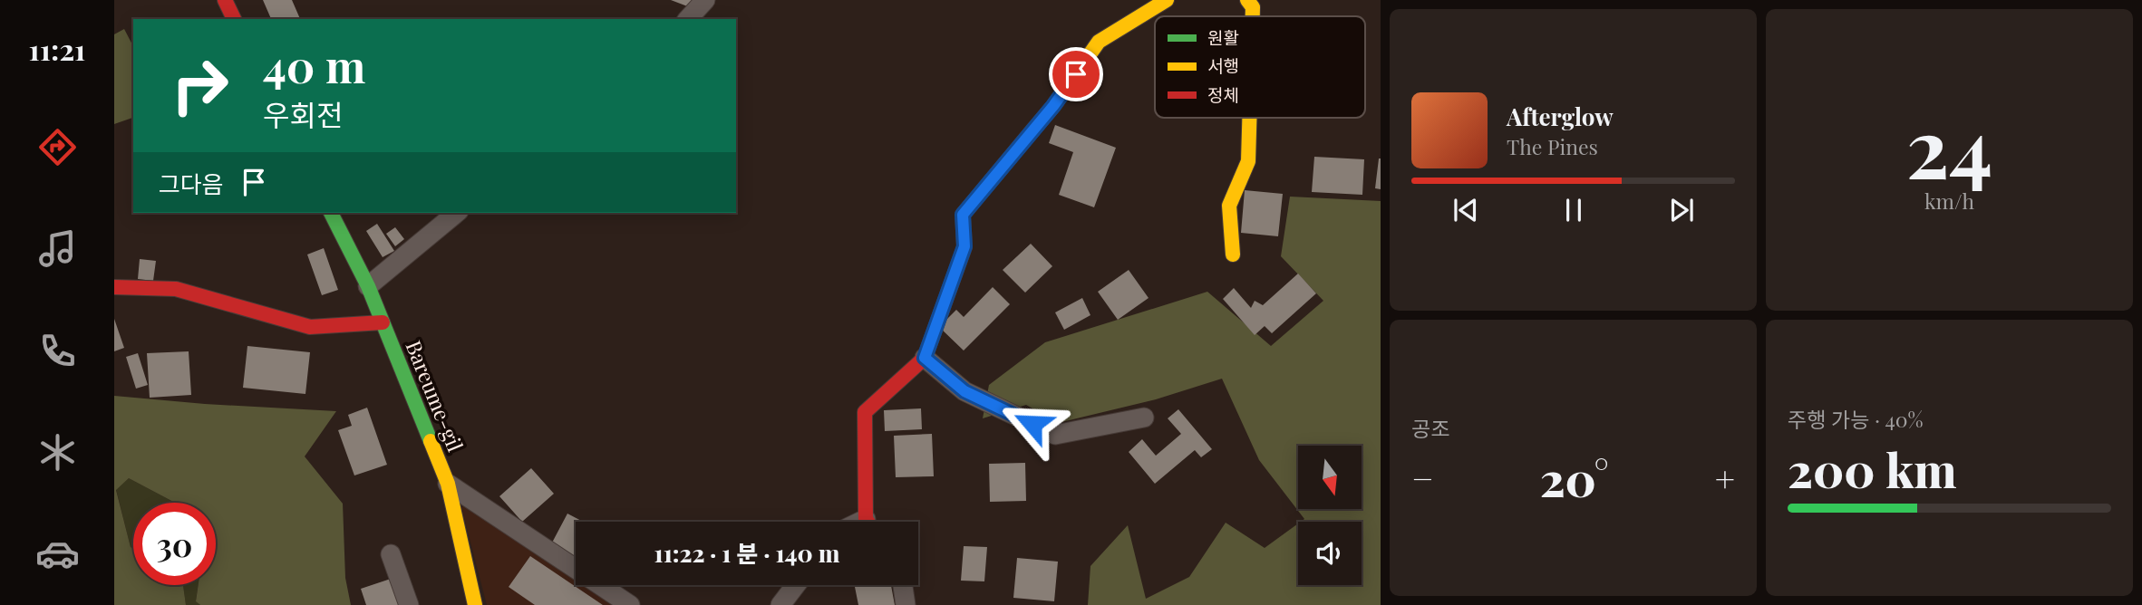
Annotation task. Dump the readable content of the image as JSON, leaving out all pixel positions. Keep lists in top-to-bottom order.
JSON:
{
  "streets": {
    "street": ["Bareume-gil"]
  },
  "legend": ["원활", "서행", "정체"],
  "north": "bottom",
  "page": {
    "tabs": "11:21",
    "tile": [
      ["24", "km/h"],
      "공조",
      ["주행 가능 · 40%", "200 km"]
    ],
    "turn": ["40 m", "우회전"],
    "song": ["Afterglow", "The Pines"],
    "then": "그다음",
    "heat": ["−", "20°", "+"],
    "limit": "30",
    "trip": "11:22 · 1 분 · 140 m"
  }
}
